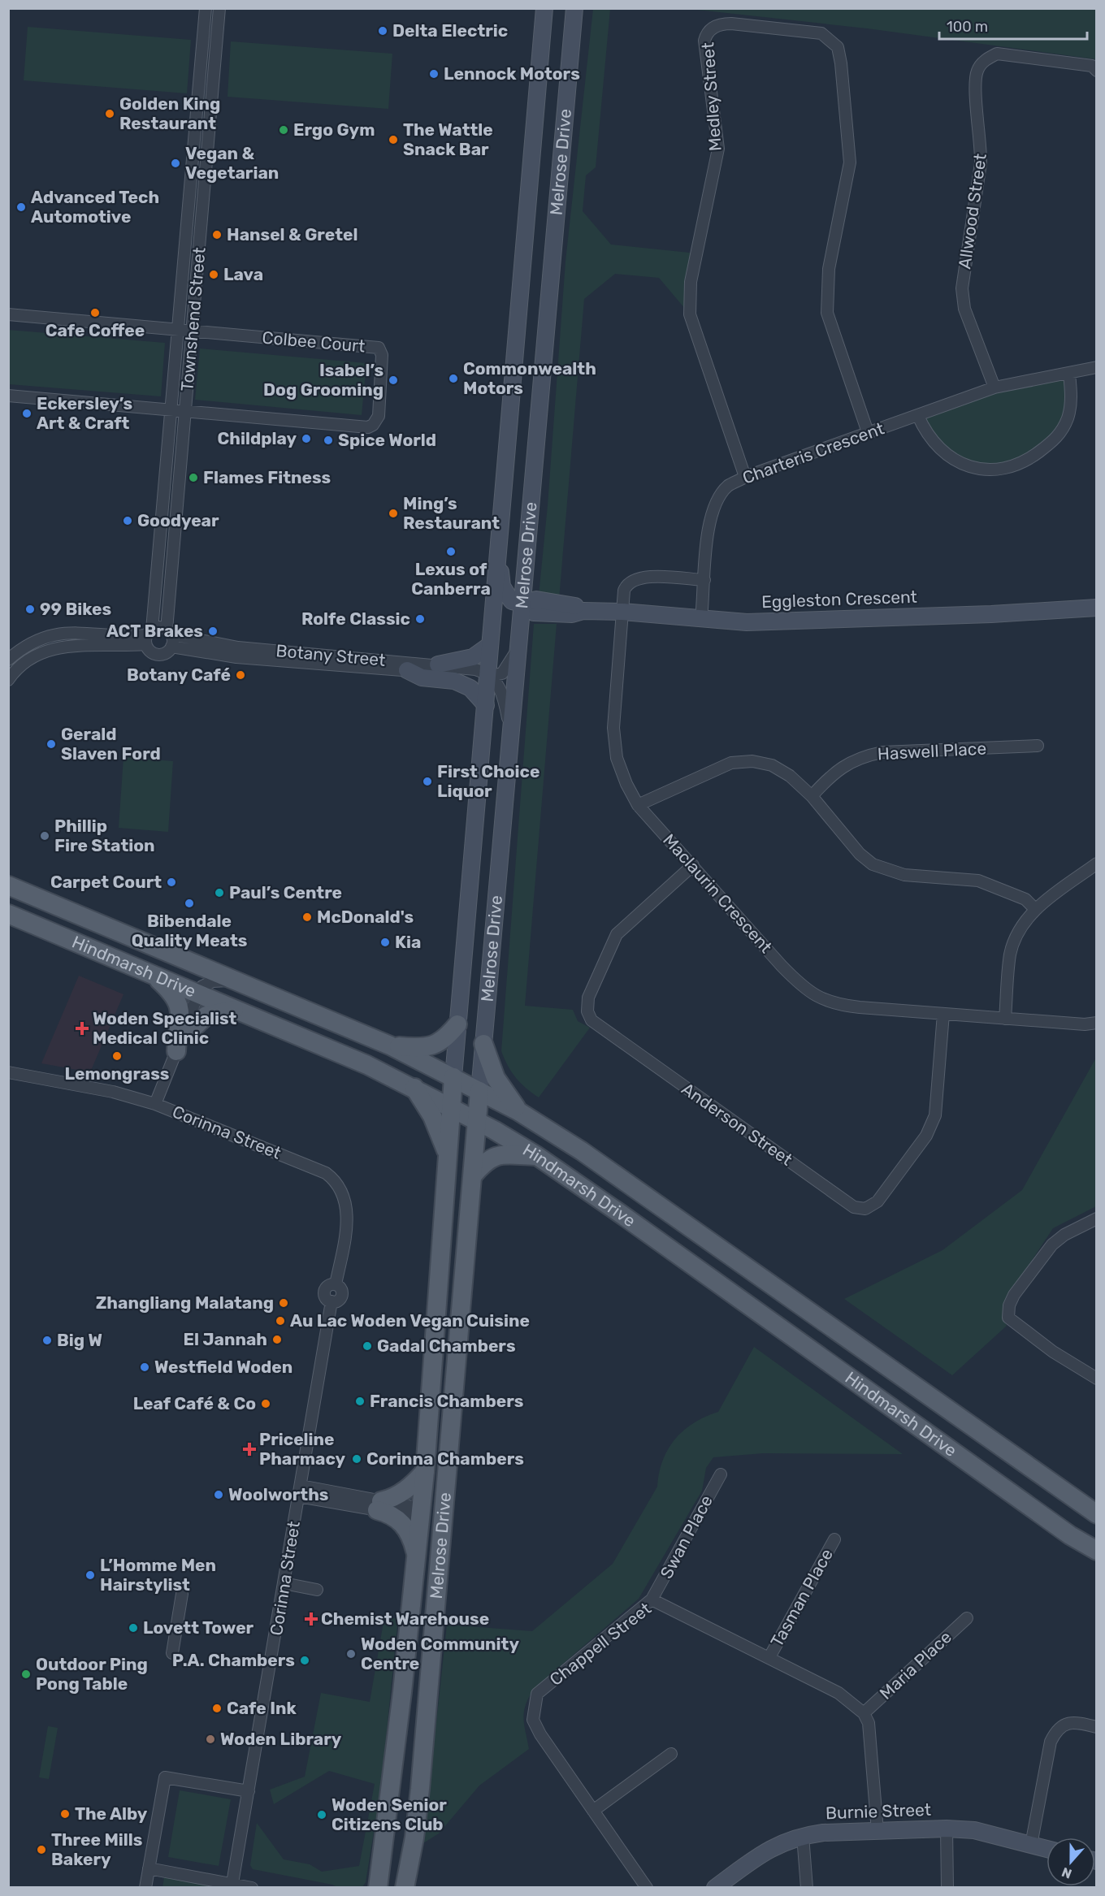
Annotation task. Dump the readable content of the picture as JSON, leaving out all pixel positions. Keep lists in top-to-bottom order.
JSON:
{
  "streets": {
    "main road": [
      "Melrose Drive",
      "Eggleston Crescent",
      "Hindmarsh Drive",
      "Burnie Street"
    ],
    "street": [
      "Medley Street",
      "Allwood Street",
      "Townshend Street",
      "Colbee Court",
      "Charteris Crescent",
      "Botany Street",
      "Haswell Place",
      "Maclaurin Crescent",
      "Anderson Street",
      "Corinna Street",
      "Swan Place",
      "Tasman Place",
      "Chappell Street",
      "Maria Place"
    ]
  },
  "crossings": [
    ["Medley Street", "Charteris Crescent"],
    ["Melrose Drive", "Eggleston Crescent"],
    ["Melrose Drive", "Botany Street"],
    ["Melrose Drive", "Hindmarsh Drive"],
    ["Allwood Street", "Charteris Crescent"],
    ["Townshend Street", "Colbee Court"],
    ["Townshend Street", "Botany Street"],
    ["Charteris Crescent", "Eggleston Crescent"],
    ["Charteris Crescent", "Maclaurin Crescent"],
    ["Eggleston Crescent", "Maclaurin Crescent"],
    ["Maclaurin Crescent", "Anderson Street"],
    ["Swan Place", "Chappell Street"],
    ["Tasman Place", "Chappell Street"],
    ["Chappell Street", "Maria Place"]
  ],
  "places": {
    "other": [
      "Delta Electric",
      "Lennock Motors",
      "Golden King Restaurant",
      "Ergo Gym",
      "The Wattle Snack Bar",
      "Vegan & Vegetarian",
      "Advanced Tech Automotive",
      "Hansel & Gretel",
      "Lava",
      "Cafe Coffee",
      "Commonwealth Motors",
      "Isabel’s Dog Grooming",
      "Eckersley’s Art & Craft",
      "Childplay",
      "Spice World",
      "Flames Fitness",
      "Ming’s Restaurant",
      "Goodyear",
      "Lexus of Canberra",
      "99 Bikes",
      "Rolfe Classic",
      "ACT Brakes",
      "Botany Café",
      "Gerald Slaven Ford",
      "First Choice Liquor",
      "Phillip Fire Station",
      "Carpet Court",
      "Paul’s Centre",
      "Bibendale Quality Meats",
      "McDonald's",
      "Kia",
      "Lemongrass",
      "Zhangliang Malatang",
      "Au Lac Woden Vegan Cuisine",
      "El Jannah",
      "Big W",
      "Gadal Chambers",
      "Westfield Woden",
      "Francis Chambers",
      "Leaf Café & Co",
      "Corinna Chambers",
      "Woolworths",
      "L’Homme Men Hairstylist",
      "Lovett Tower",
      "Woden Community Centre",
      "P.A. Chambers",
      "Outdoor Ping Pong Table",
      "Cafe Ink",
      "Woden Library",
      "The Alby",
      "Woden Senior Citizens Club",
      "Three Mills Bakery"
    ],
    "health": ["Woden Specialist Medical Clinic", "Priceline Pharmacy", "Chemist Warehouse"]
  },
  "scale_bar": "100 m",
  "north": "bottom"
}
